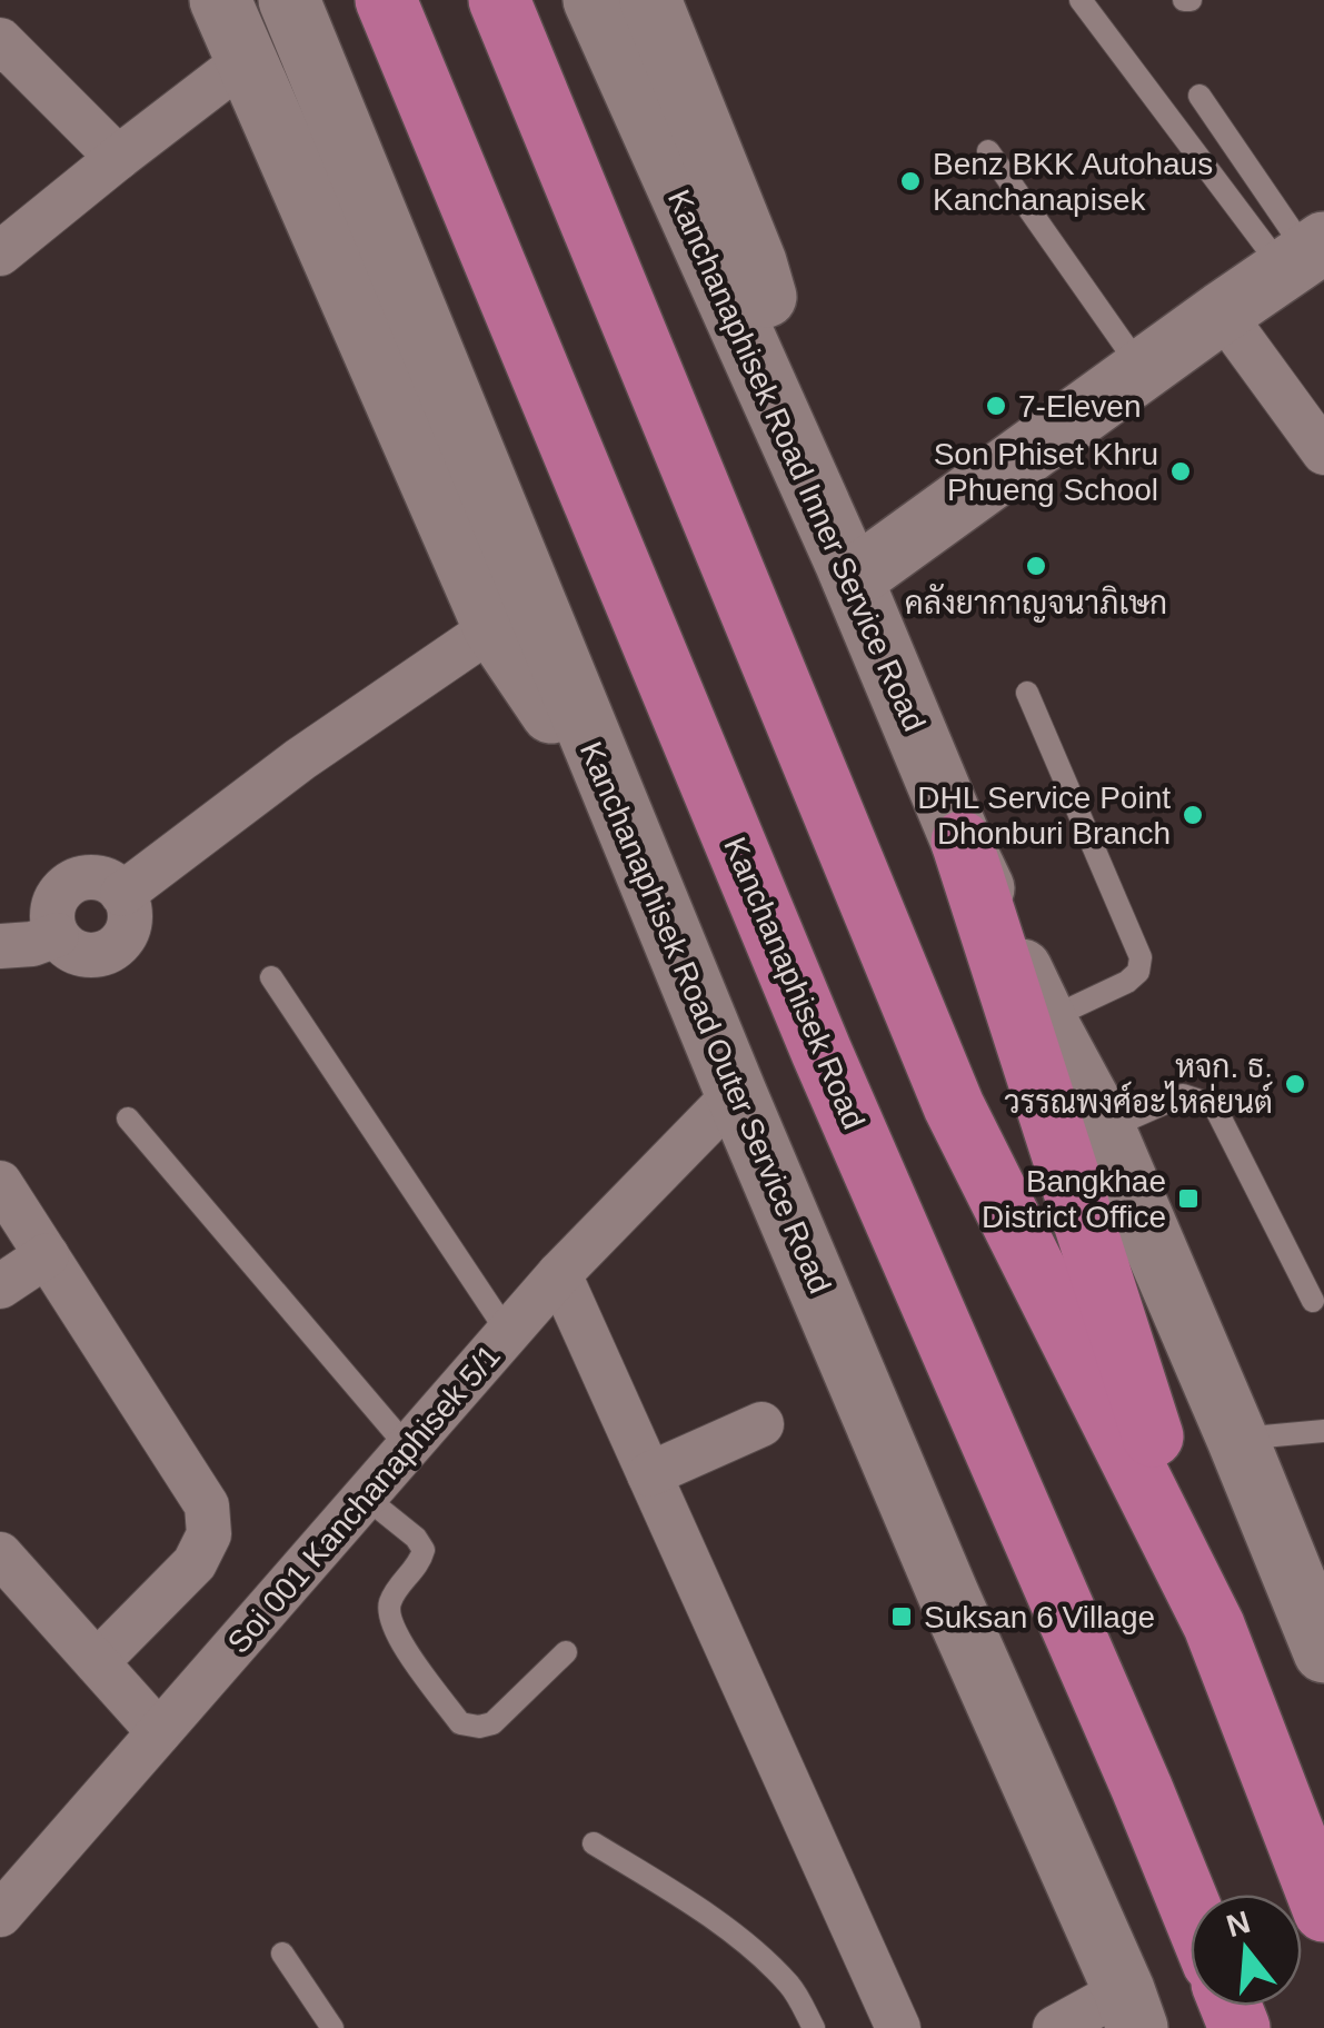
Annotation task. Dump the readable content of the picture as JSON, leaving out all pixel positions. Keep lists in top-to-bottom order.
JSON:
{
  "streets": {
    "highway": ["Kanchanaphisek Road"],
    "main road": ["Kanchanaphisek Road Inner Service Road", "Kanchanaphisek Road Outer Service Road"],
    "street": ["Soi 001 Kanchanaphisek 5/1"]
  },
  "crossings": [
    ["Kanchanaphisek Road Outer Service Road", "Soi 001 Kanchanaphisek 5/1"]
  ],
  "places": {
    "other": [
      "Benz BKK Autohaus Kanchanapisek",
      "7-Eleven",
      "Son Phiset Khru Phueng School",
      "คลังยากาญจนาภิเษก",
      "DHL Service Point Dhonburi Branch",
      "หจก. ธ. วรรณพงศ์อะไหล่ยนต์"
    ],
    "transit": ["Bangkhae District Office", "Suksan 6 Village"]
  },
  "north": "top"
}
